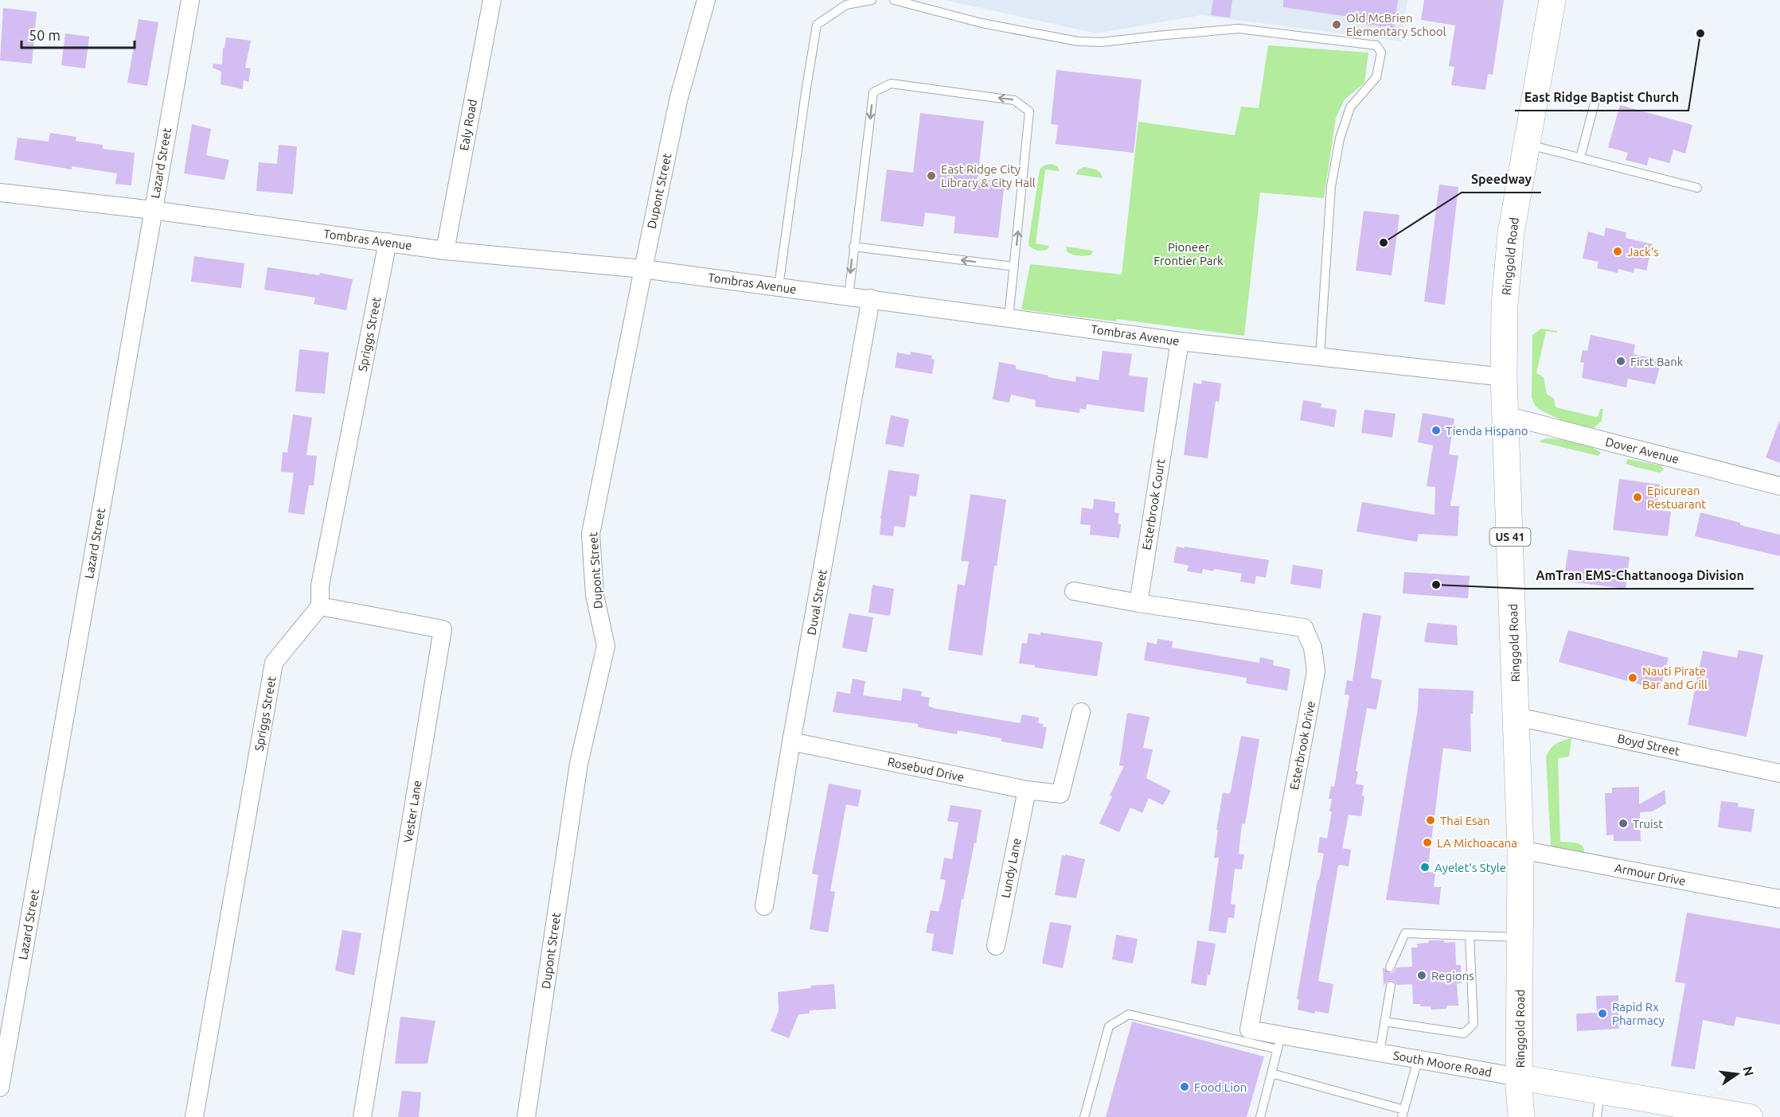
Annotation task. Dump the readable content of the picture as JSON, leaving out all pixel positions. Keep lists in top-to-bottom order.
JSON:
{
  "streets": {
    "main road": ["Ringgold Road", "US 41", "South Moore Road"],
    "street": [
      "Ealy Road",
      "Lazard Street",
      "Dupont Street",
      "Tombras Avenue",
      "Spriggs Street",
      "Dover Avenue",
      "Esterbrook Court",
      "Duval Street",
      "Boyd Street",
      "Esterbrook Drive",
      "Rosebud Drive",
      "Vester Lane",
      "Lundy Lane",
      "Armour Drive"
    ]
  },
  "crossings": [
    ["Ealy Road", "Tombras Avenue"],
    ["Lazard Street", "Tombras Avenue"],
    ["Dupont Street", "Tombras Avenue"],
    ["Tombras Avenue", "Ringgold Road"],
    ["Tombras Avenue", "Spriggs Street"],
    ["Tombras Avenue", "Esterbrook Court"],
    ["Tombras Avenue", "Duval Street"],
    ["Ringgold Road", "Dover Avenue"],
    ["Ringgold Road", "Boyd Street"],
    ["Ringgold Road", "Armour Drive"],
    ["Ringgold Road", "South Moore Road"],
    ["Spriggs Street", "Vester Lane"],
    ["Esterbrook Court", "Esterbrook Drive"],
    ["Duval Street", "Rosebud Drive"],
    ["Esterbrook Drive", "South Moore Road"],
    ["Rosebud Drive", "Lundy Lane"]
  ],
  "parks": ["Pioneer Frontier Park"],
  "places": [
    "Old McBrien Elementary School",
    "East Ridge Baptist Church",
    "East Ridge City Library & City Hall",
    "Speedway",
    "Jack's",
    "First Bank",
    "Tienda Hispano",
    "Epicurean Restuarant",
    "AmTran EMS-Chattanooga Division",
    "Nauti Pirate Bar and Grill",
    "Thai Esan",
    "Truist",
    "LA Michoacana",
    "Ayelet's Style",
    "Regions",
    "Rapid Rx Pharmacy",
    "Food Lion"
  ],
  "scale_bar": "50 m",
  "north": "right"
}
